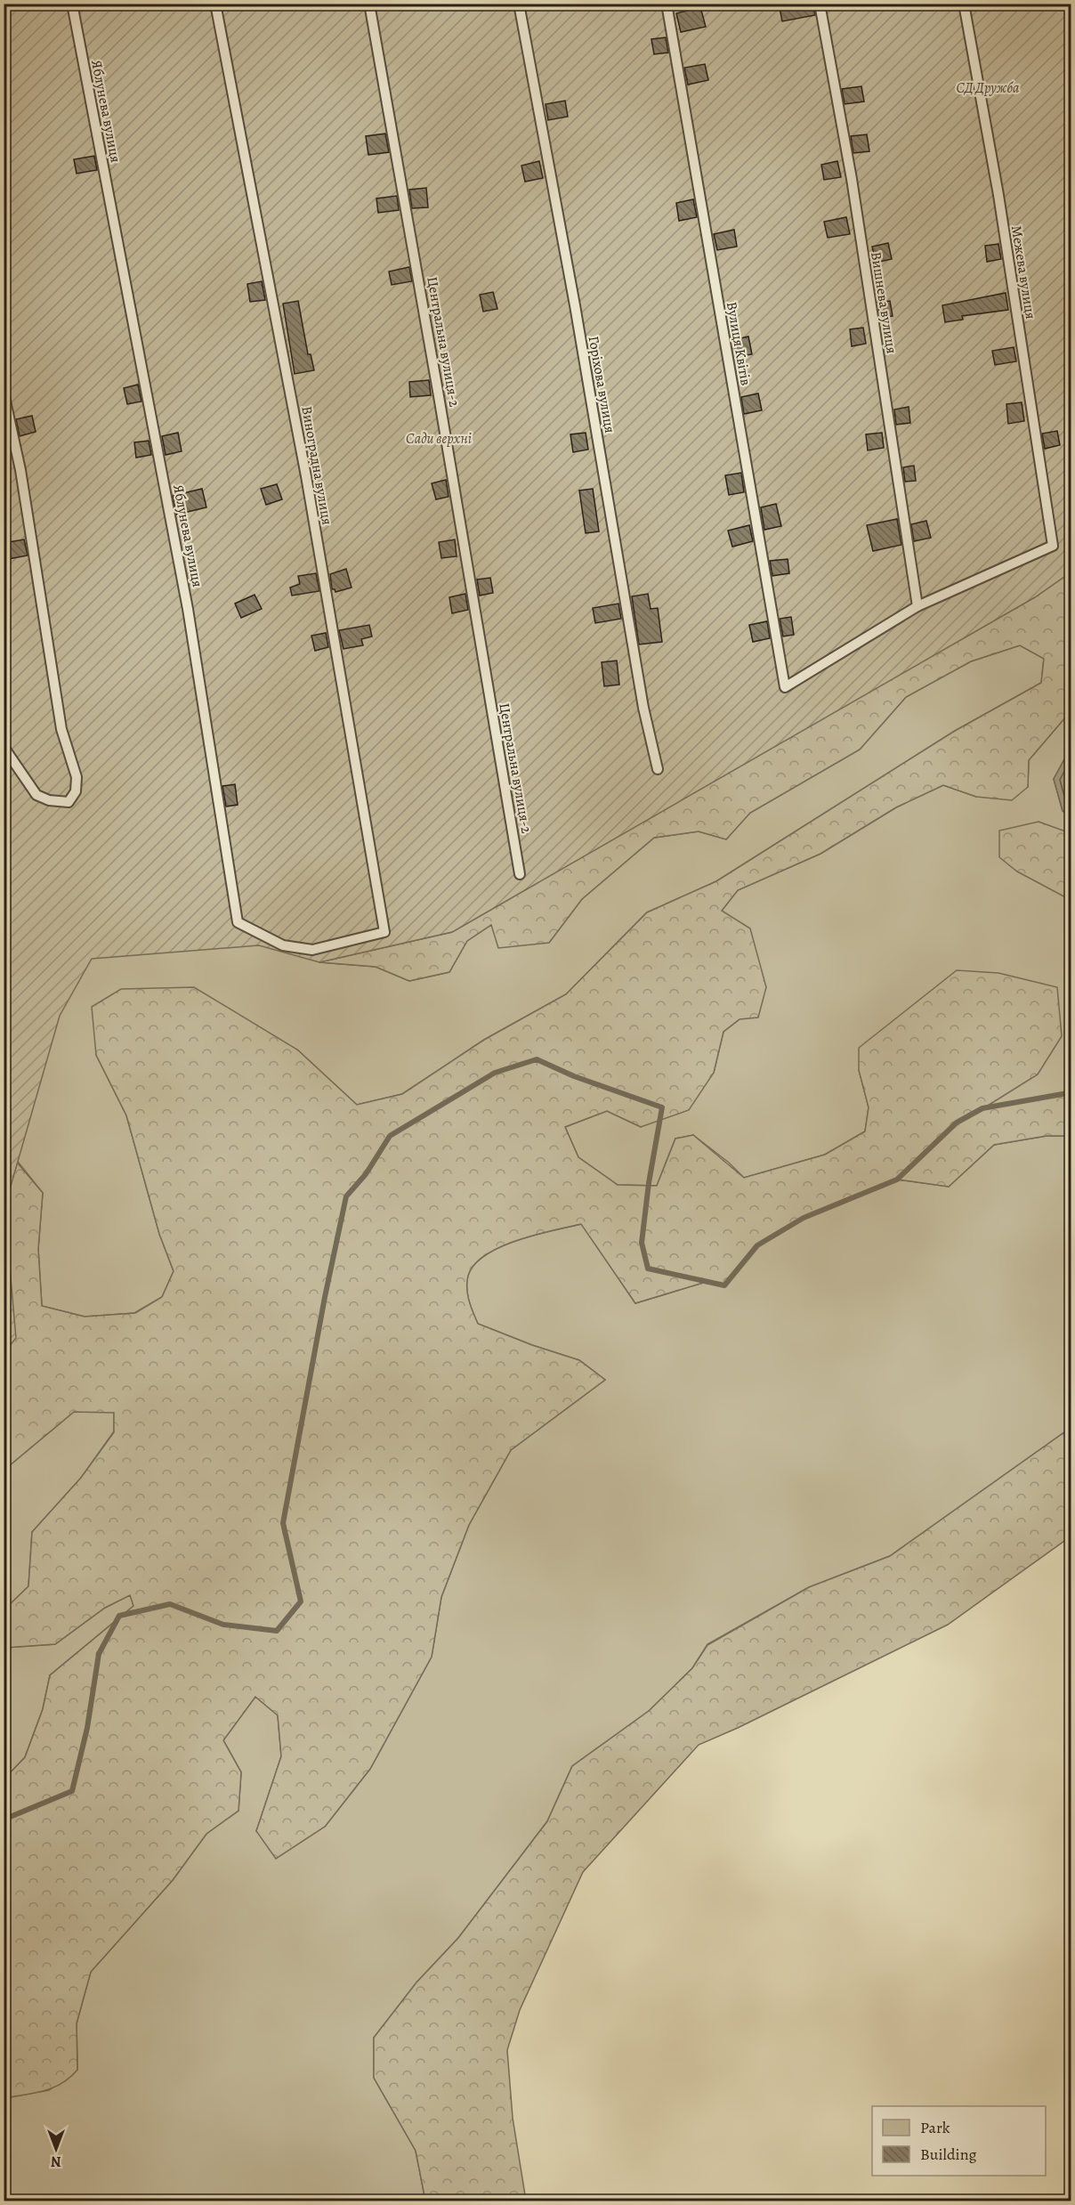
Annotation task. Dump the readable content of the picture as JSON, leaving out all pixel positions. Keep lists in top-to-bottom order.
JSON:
{
  "streets": {
    "lane": [
      "Яблунева вулиця",
      "Межева вулиця",
      "Вишнева вулиця",
      "Центральна вулиця-2",
      "Вулиця Квітів",
      "Горіхова вулиця",
      "Виноградна вулиця"
    ]
  },
  "crossings": [
    ["Яблунева вулиця", "Виноградна вулиця"],
    ["Межева вулиця", "Вишнева вулиця"],
    ["Межева вулиця", "Вулиця Квітів"],
    ["Вишнева вулиця", "Вулиця Квітів"]
  ],
  "parks": ["СД Дружба", "Сади верхні"],
  "legend": ["Park", "Building"],
  "north": "bottom"
}
